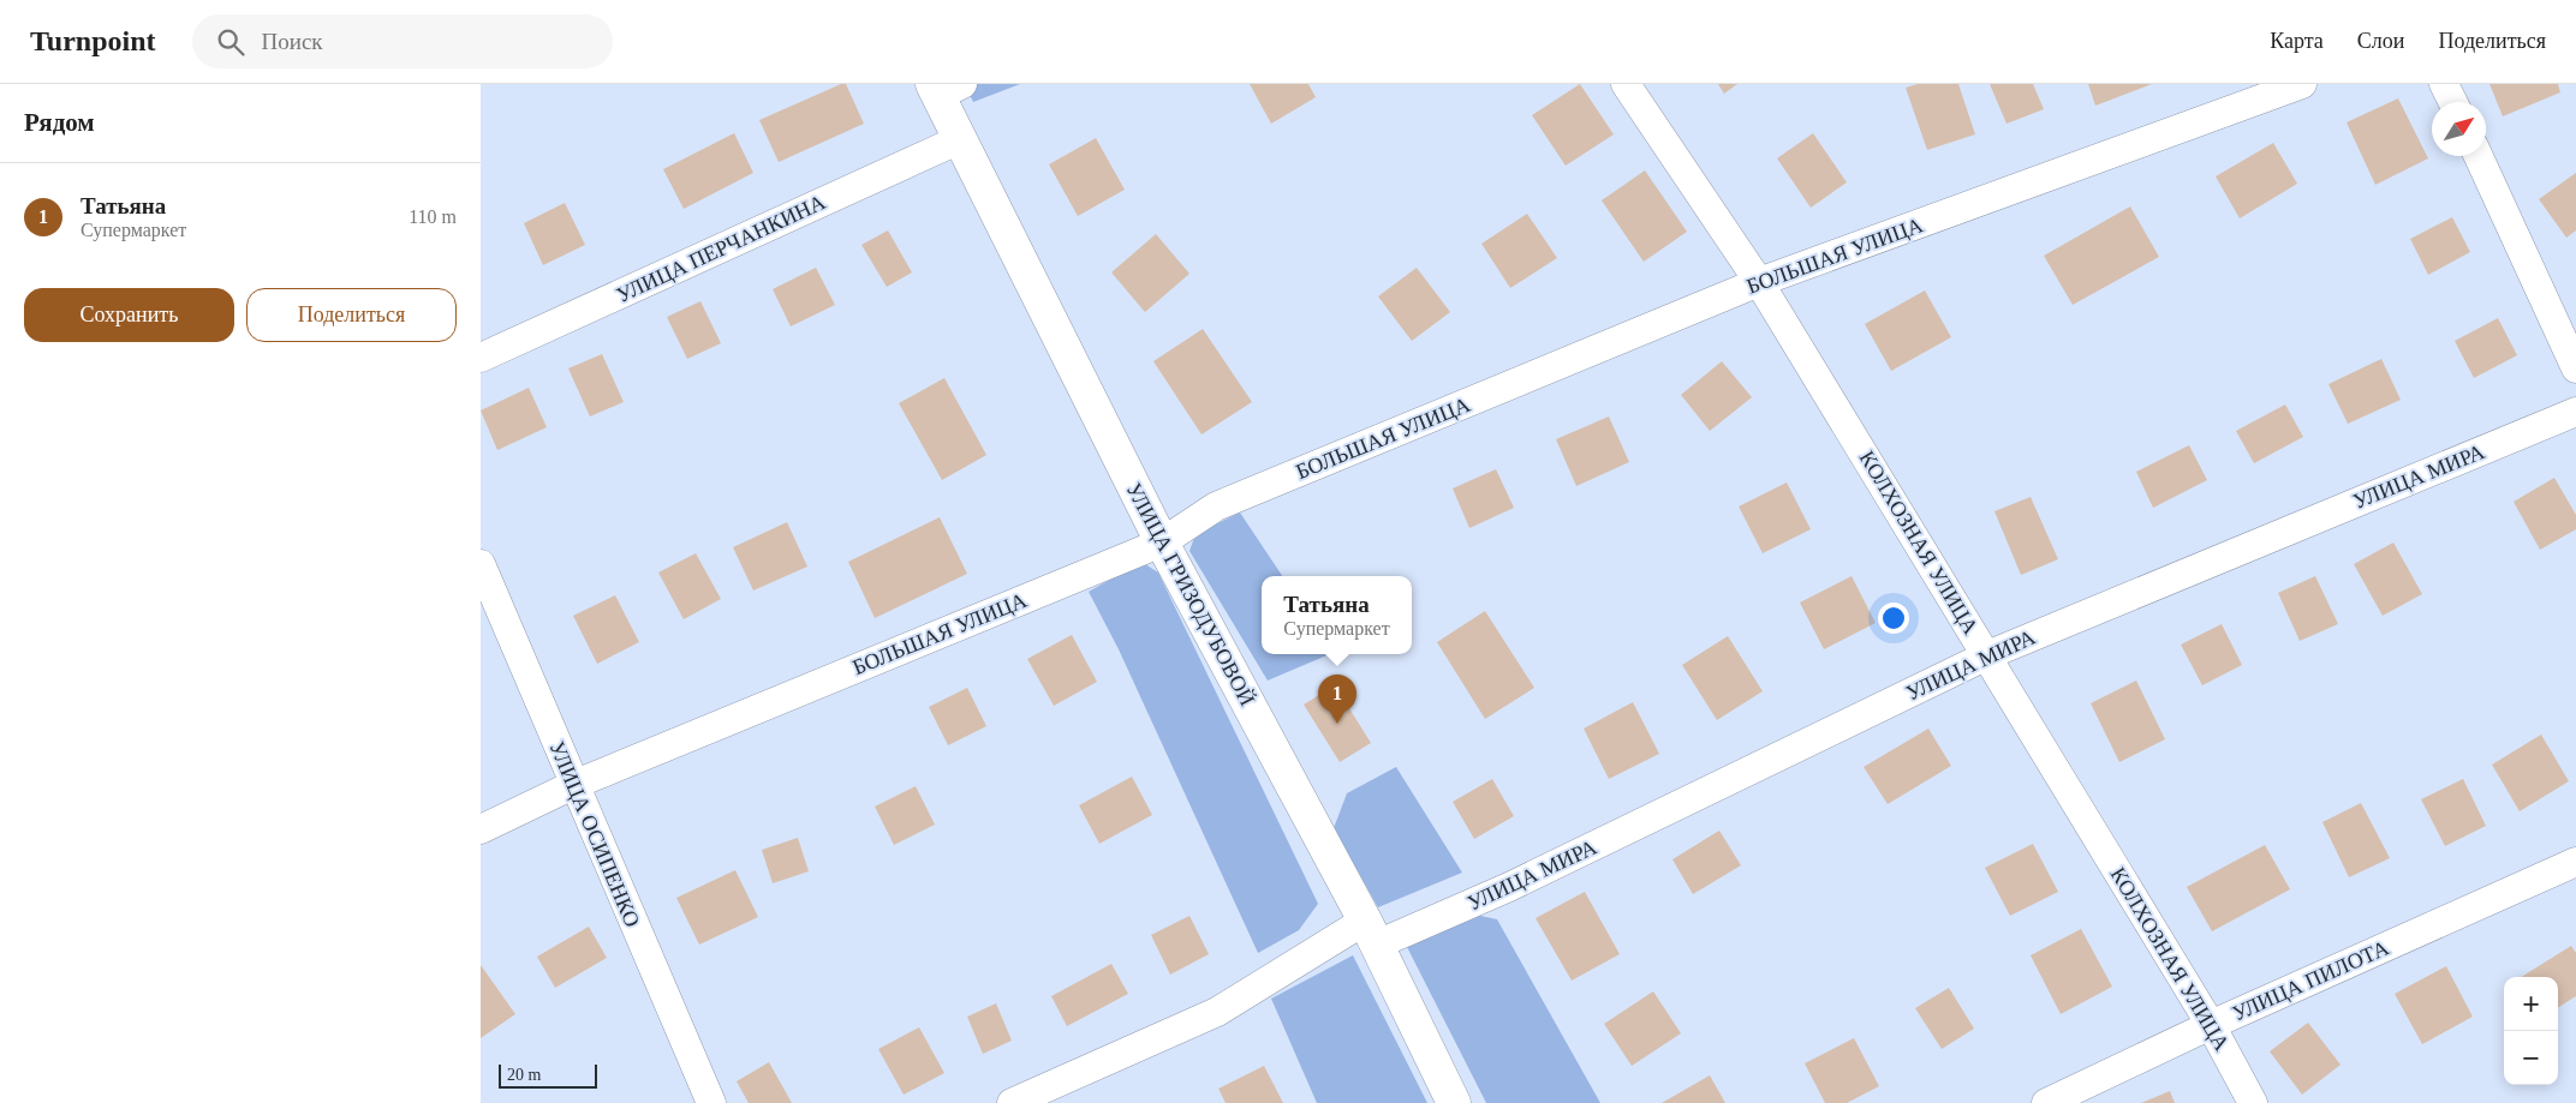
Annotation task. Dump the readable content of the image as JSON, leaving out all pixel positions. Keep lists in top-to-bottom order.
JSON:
{
  "streets": {
    "street": [
      "УЛИЦА ПЕРЧАНКИНА",
      "БОЛЬШАЯ УЛИЦА",
      "УЛИЦА МИРА",
      "КОЛХОЗНАЯ УЛИЦА",
      "УЛИЦА ГРИЗОДУБОВОЙ",
      "УЛИЦА ОСИПЕНКО",
      "УЛИЦА ПИЛОТА"
    ]
  },
  "crossings": [
    ["УЛИЦА ПЕРЧАНКИНА", "УЛИЦА ГРИЗОДУБОВОЙ"],
    ["БОЛЬШАЯ УЛИЦА", "КОЛХОЗНАЯ УЛИЦА"],
    ["БОЛЬШАЯ УЛИЦА", "УЛИЦА ГРИЗОДУБОВОЙ"],
    ["БОЛЬШАЯ УЛИЦА", "УЛИЦА ОСИПЕНКО"],
    ["УЛИЦА МИРА", "КОЛХОЗНАЯ УЛИЦА"],
    ["УЛИЦА МИРА", "УЛИЦА ГРИЗОДУБОВОЙ"],
    ["КОЛХОЗНАЯ УЛИЦА", "УЛИЦА ПИЛОТА"]
  ],
  "scale_bar": "20 m",
  "north": "top right",
  "page": {
    "header": "Turnpoint",
    "search": "Поиск",
    "nav": ["Карта", "Слои", "Поделиться"],
    "heading": "Рядом",
    "list": [
      {
        "mark": "1",
        "name": "Татьяна",
        "note": "Супермаркет",
        "value": "110 m"
      }
    ],
    "buttons": ["Сохранить", "Поделиться"],
    "popup": ["Татьяна", "Супермаркет"],
    "pins": "1",
    "map_buttons": ["+", "−"],
    "scale": "20 m"
  }
}
